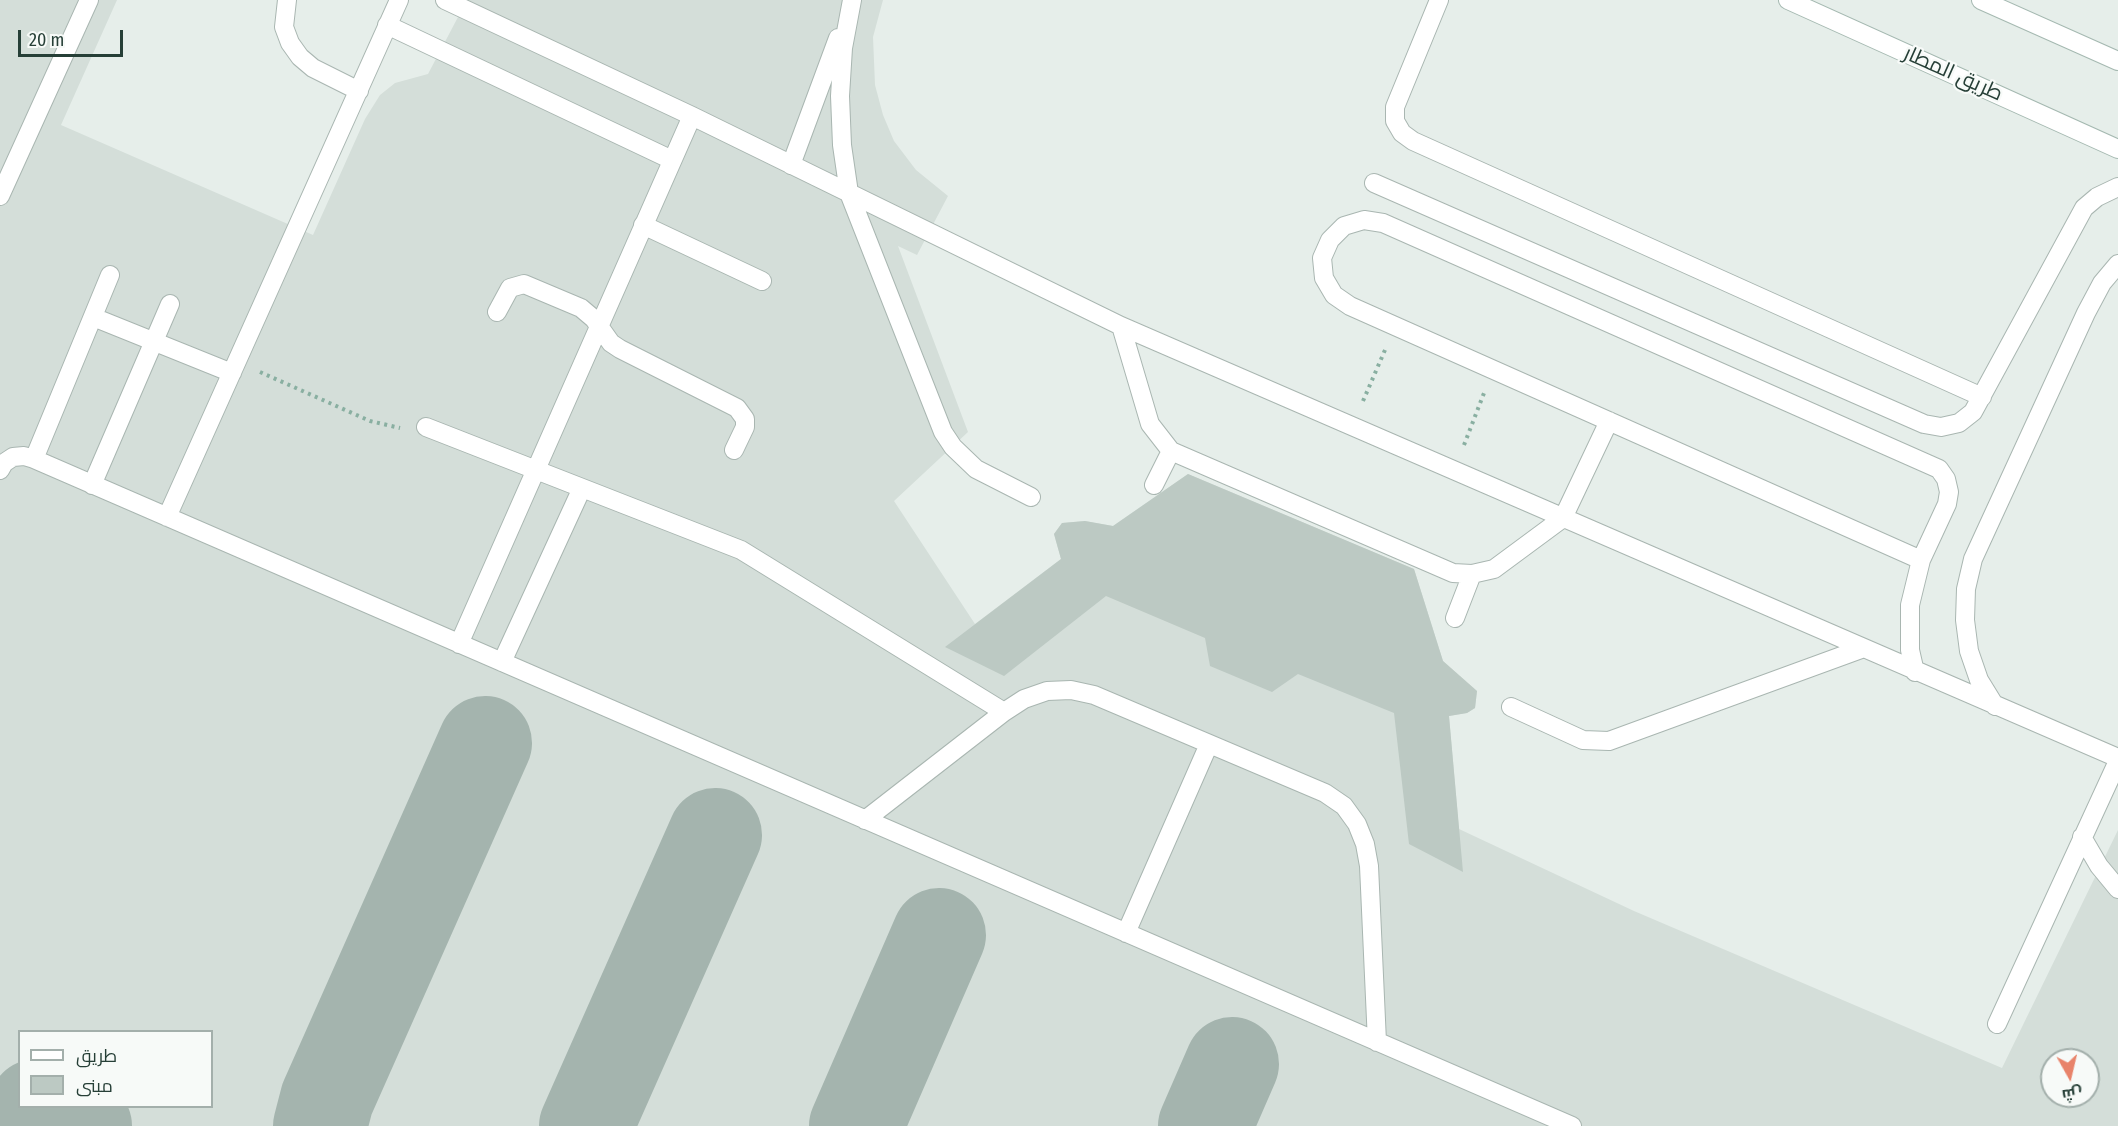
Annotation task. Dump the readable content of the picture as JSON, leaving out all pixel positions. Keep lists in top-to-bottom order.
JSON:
{
  "streets": {
    "main road": ["طريق المطار"]
  },
  "legend": ["طريق", "مبنى"],
  "scale_bar": "20 m",
  "north": "bottom"
}
